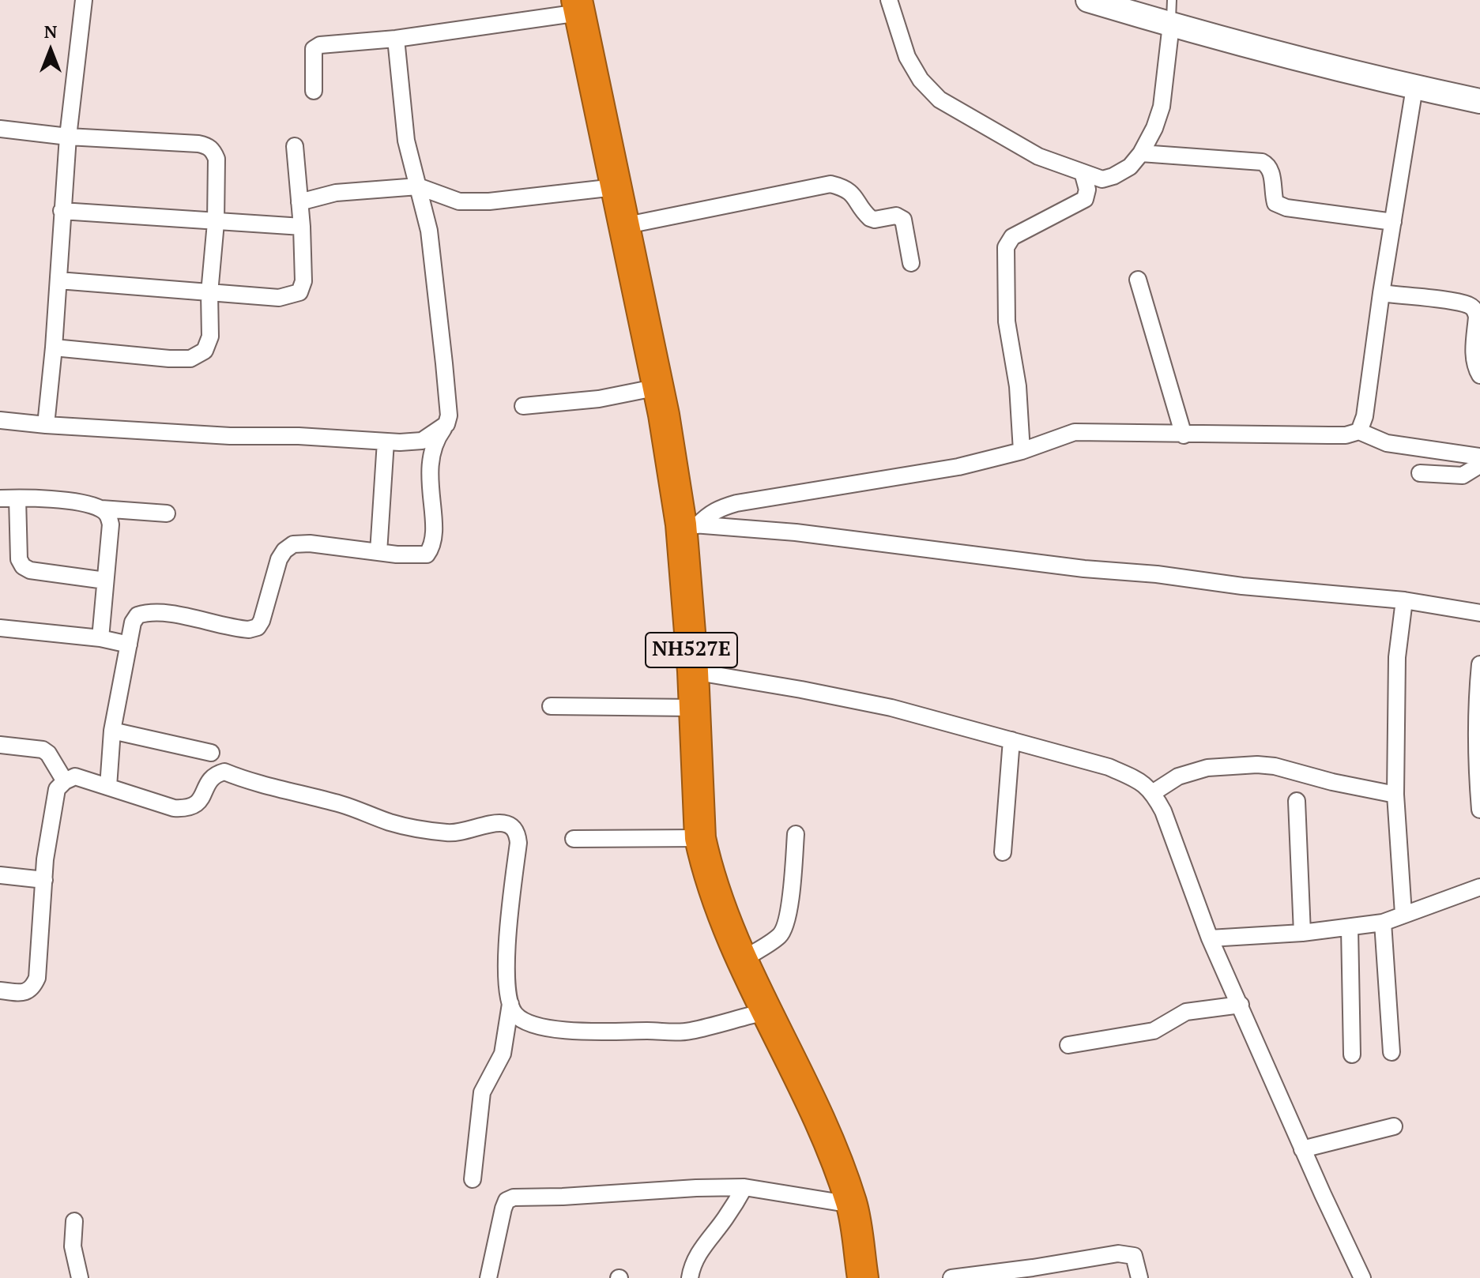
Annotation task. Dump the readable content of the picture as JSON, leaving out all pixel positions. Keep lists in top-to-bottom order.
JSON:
{
  "streets": {
    "highway": ["NH527E"]
  },
  "north": "top"
}
